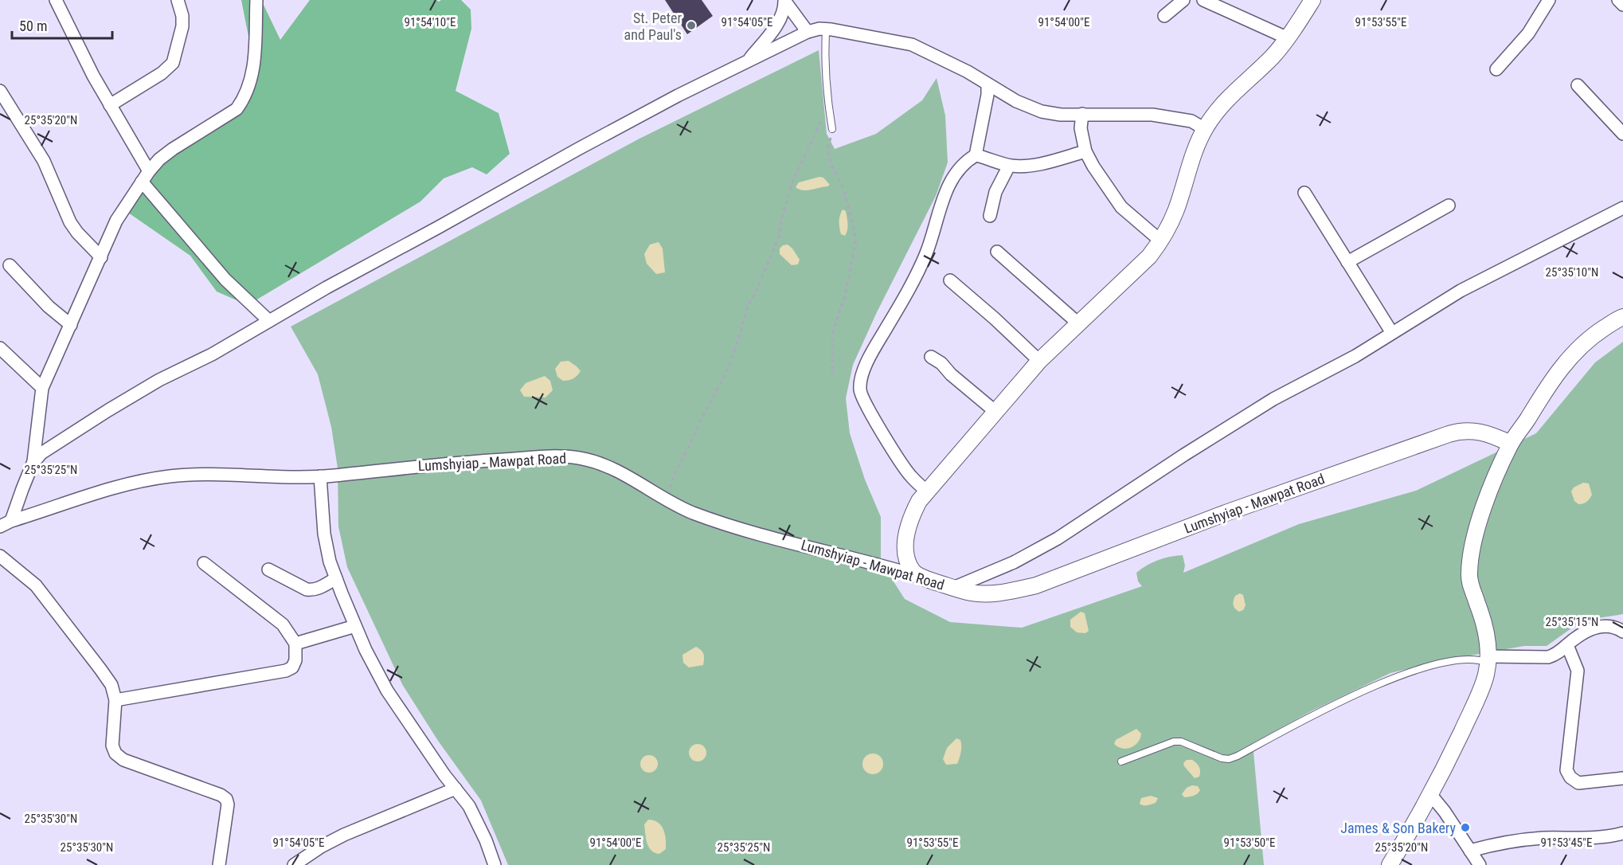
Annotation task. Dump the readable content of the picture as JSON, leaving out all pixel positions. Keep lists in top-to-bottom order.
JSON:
{
  "streets": {
    "street": ["Lumshyiap - Mawpat Road"]
  },
  "places": ["St. Peter and Paul's", "James & Son Bakery"],
  "scale_bar": "50 m",
  "coordinates": [
    "91°54'10\"E",
    "91°54'05\"E",
    "91°54'00\"E",
    "91°53'55\"E",
    "25°35'20\"N",
    "25°35'10\"N",
    "25°35'25\"N",
    "25°35'15\"N",
    "25°35'30\"N",
    "91°53'50\"E",
    "91°53'45\"E"
  ]
}
